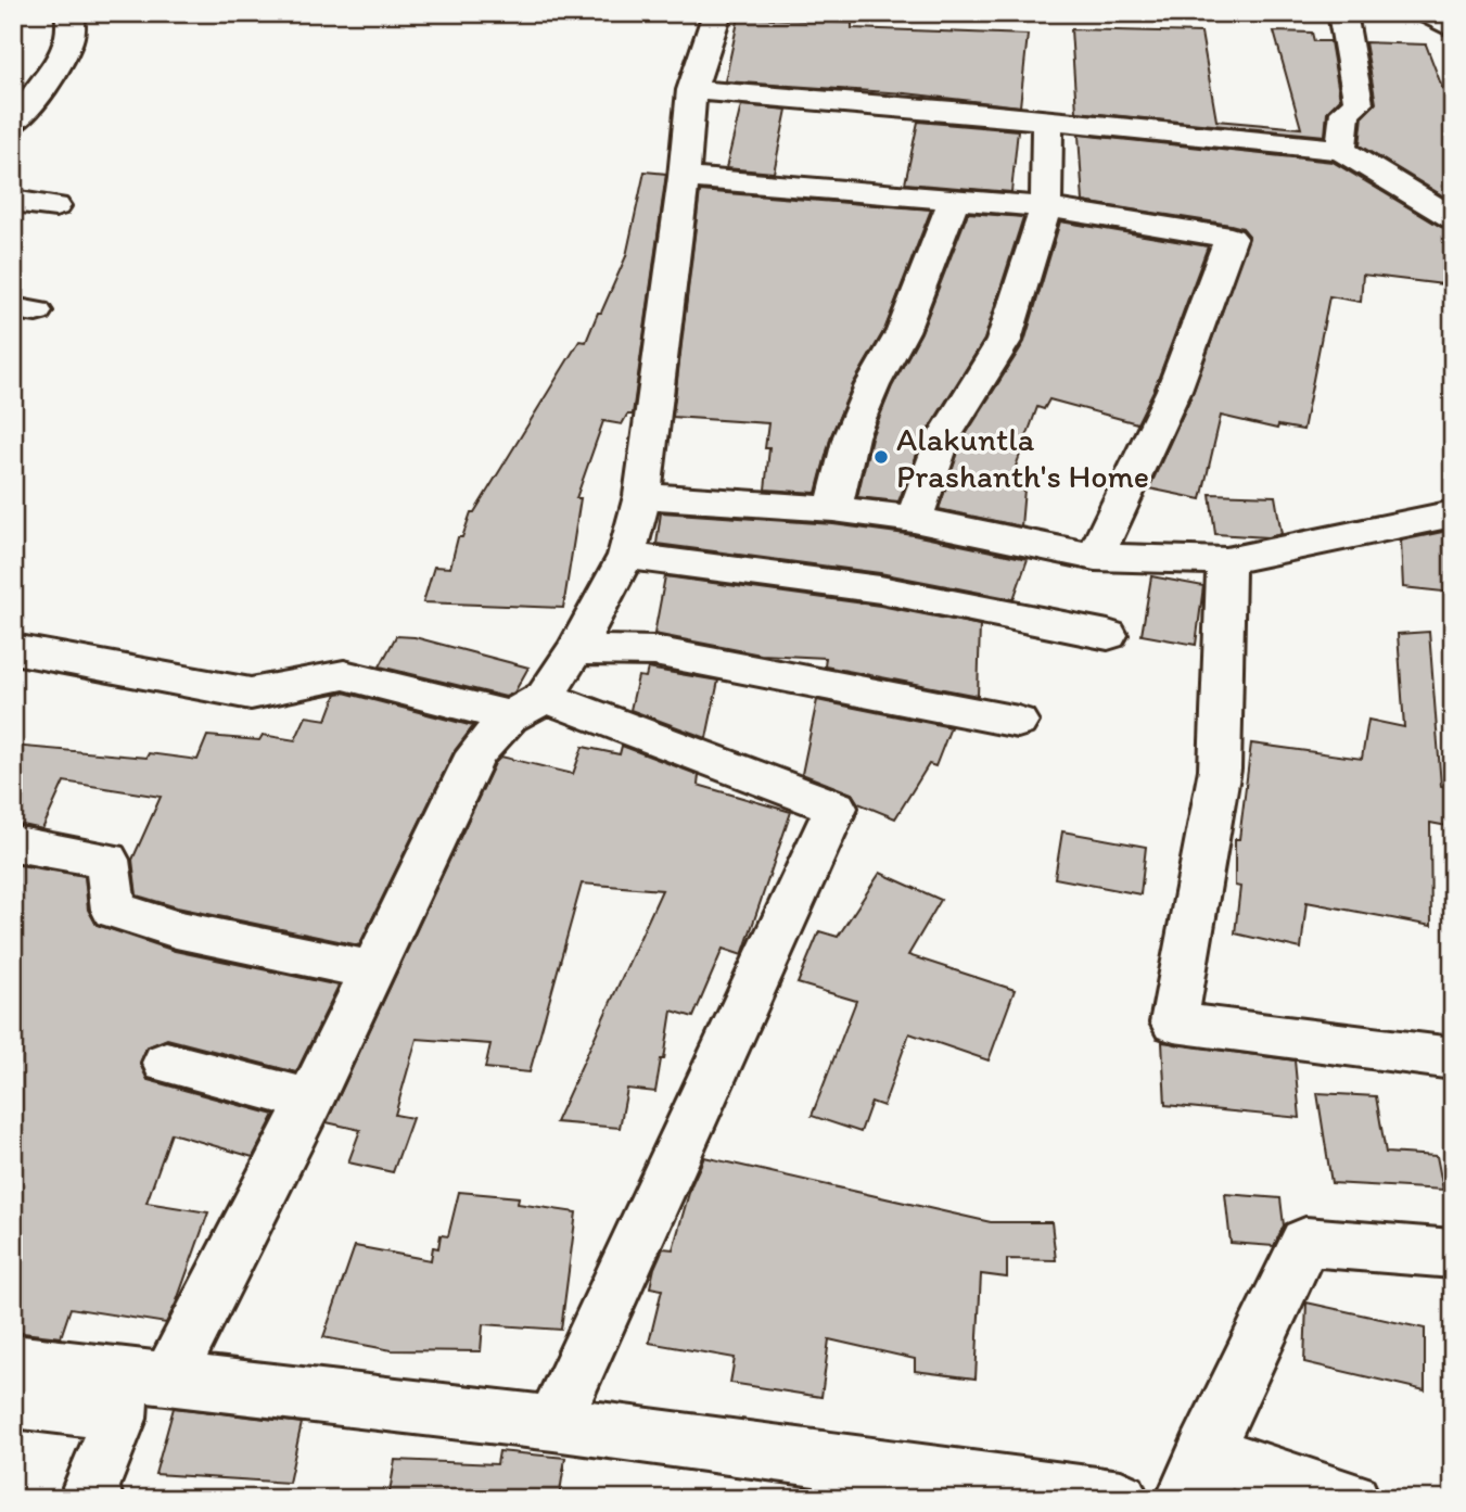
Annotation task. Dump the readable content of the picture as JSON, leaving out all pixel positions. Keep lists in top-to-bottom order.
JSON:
{
  "places": ["Alakuntla Prashanth's Home"]
}
